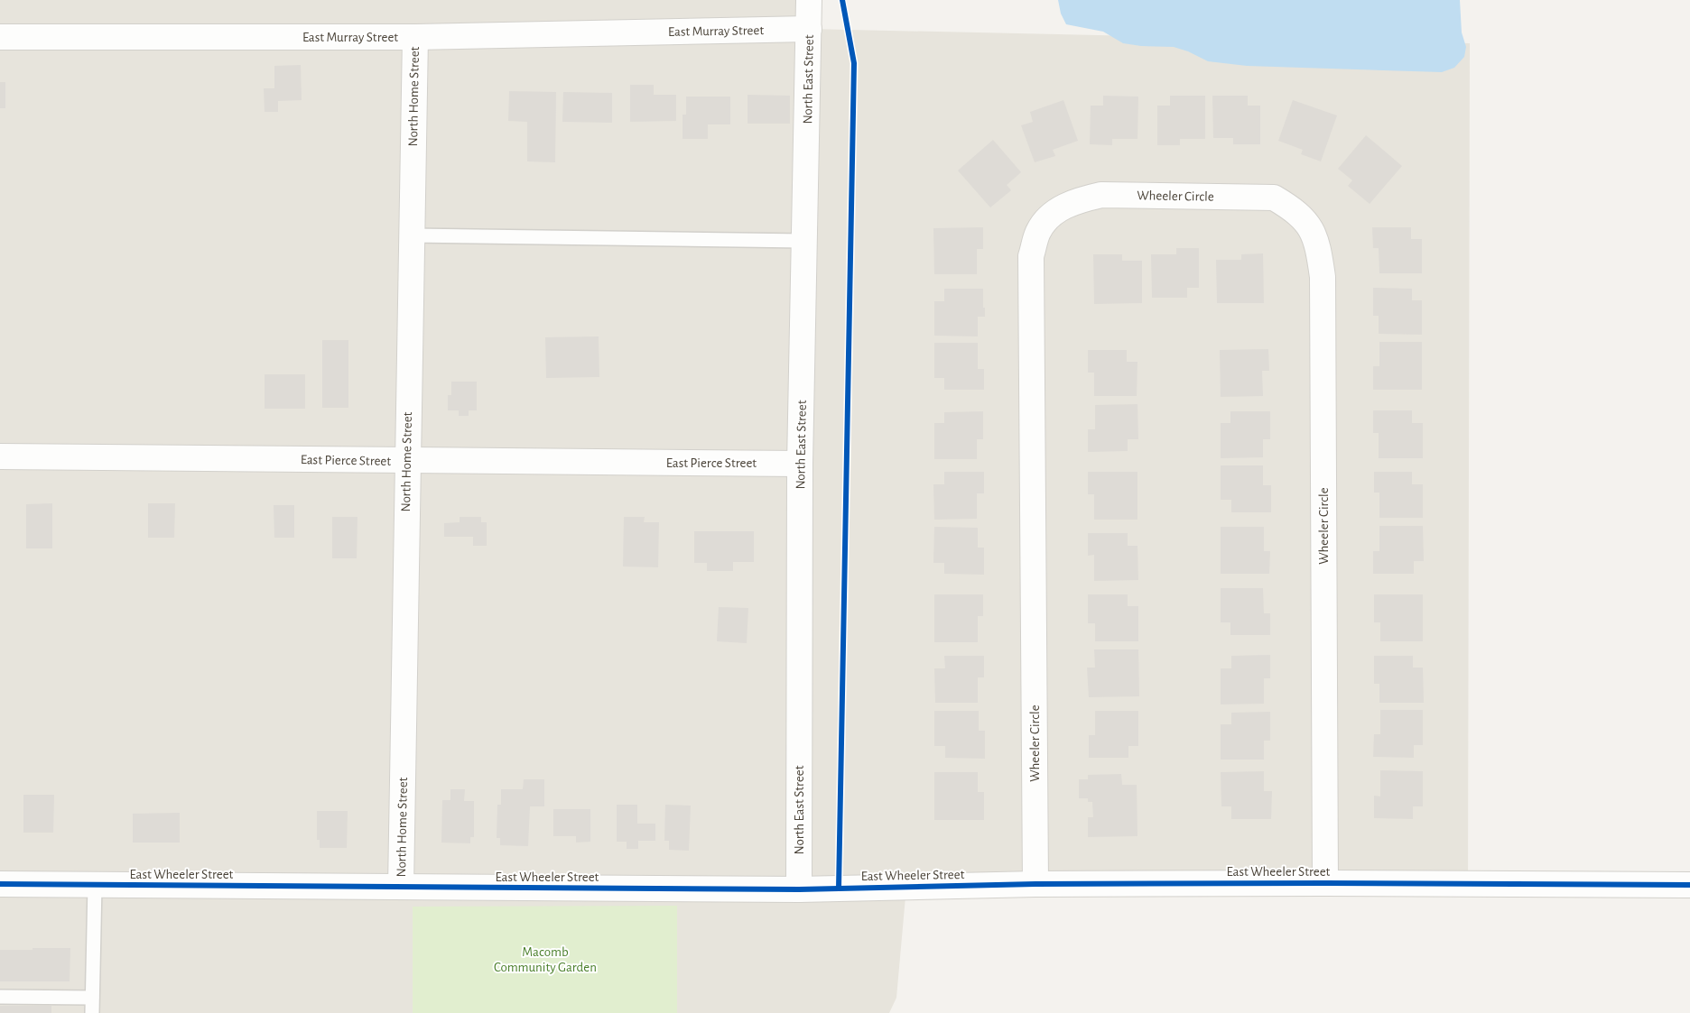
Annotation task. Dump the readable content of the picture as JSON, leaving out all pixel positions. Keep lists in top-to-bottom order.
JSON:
{
  "streets": {
    "street": [
      "East Murray Street",
      "North East Street",
      "North Home Street",
      "Wheeler Circle",
      "East Pierce Street",
      "East Wheeler Street"
    ]
  },
  "crossings": [
    ["East Murray Street", "North East Street"],
    ["East Murray Street", "North Home Street"],
    ["North East Street", "East Pierce Street"],
    ["North East Street", "East Wheeler Street"],
    ["North Home Street", "East Pierce Street"],
    ["North Home Street", "East Wheeler Street"],
    ["Wheeler Circle", "East Wheeler Street"]
  ],
  "parks": ["Macomb Community Garden"]
}
